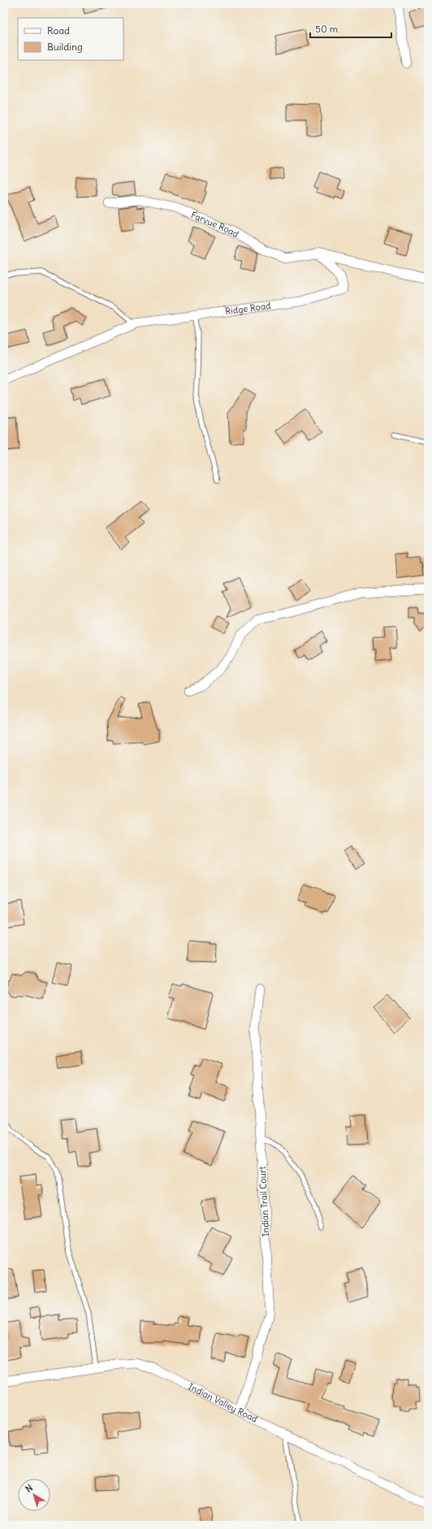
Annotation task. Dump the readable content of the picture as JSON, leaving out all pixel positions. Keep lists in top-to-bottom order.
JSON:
{
  "streets": {
    "street": [
      "Farvue Road",
      "Ridge Road",
      "Indian Trail Court",
      "Indian Valley Road"
    ]
  },
  "crossings": [
    ["Farvue Road", "Ridge Road"],
    ["Indian Trail Court", "Indian Valley Road"]
  ],
  "legend": ["Road", "Building"],
  "scale_bar": "50 m",
  "north": "top left"
}
